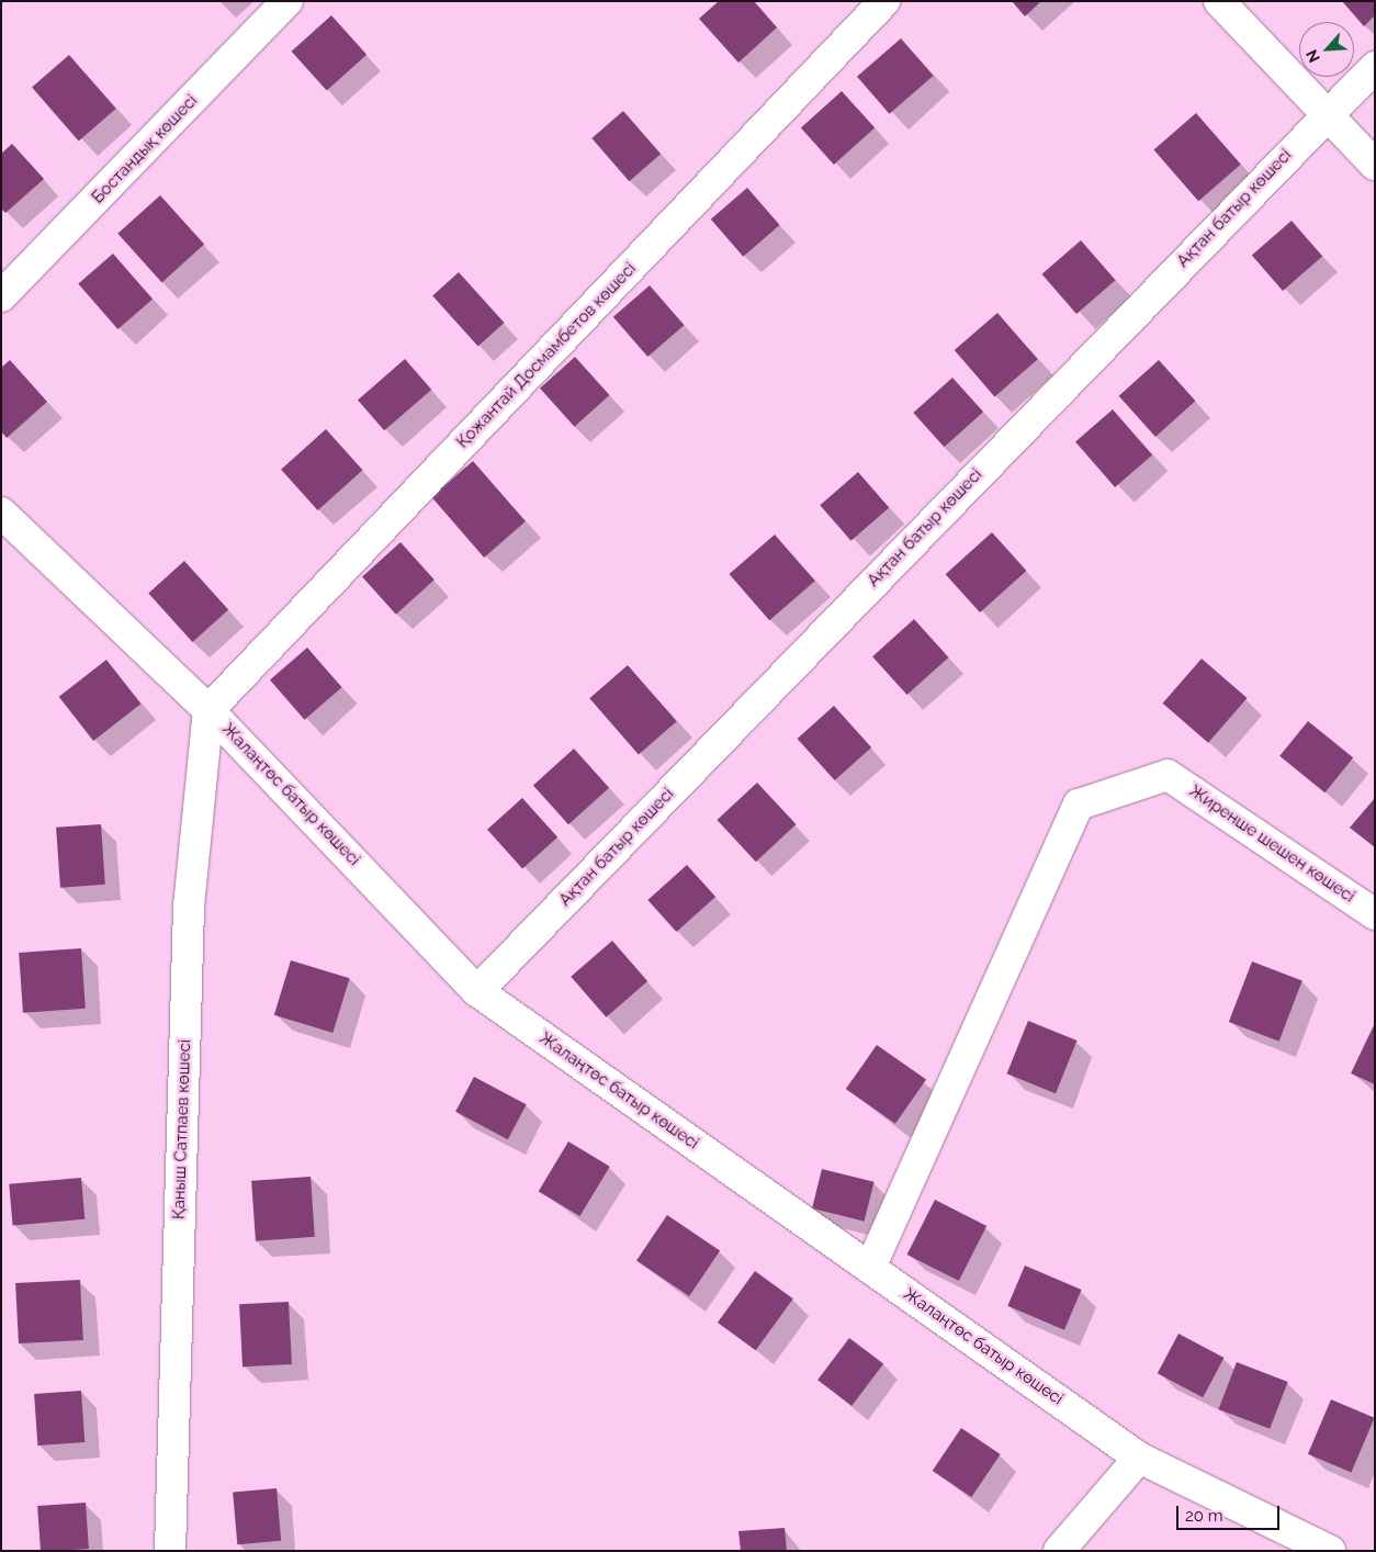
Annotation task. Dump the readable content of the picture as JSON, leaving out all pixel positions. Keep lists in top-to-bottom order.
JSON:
{
  "streets": {
    "street": [
      "Бостандық көшесі",
      "Ақтан батыр көшесі",
      "Қожантай Досмамбетов көшесі",
      "Жалаңтөс батыр көшесі",
      "Жиренше шешен көшесі",
      "Қаныш Сатпаев көшесі"
    ]
  },
  "crossings": [
    ["Ақтан батыр көшесі", "Жалаңтөс батыр көшесі"],
    ["Қожантай Досмамбетов көшесі", "Жалаңтөс батыр көшесі"],
    ["Қожантай Досмамбетов көшесі", "Қаныш Сатпаев көшесі"],
    ["Жалаңтөс батыр көшесі", "Жиренше шешен көшесі"],
    ["Жалаңтөс батыр көшесі", "Қаныш Сатпаев көшесі"]
  ],
  "scale_bar": "20 m",
  "north": "bottom left"
}
